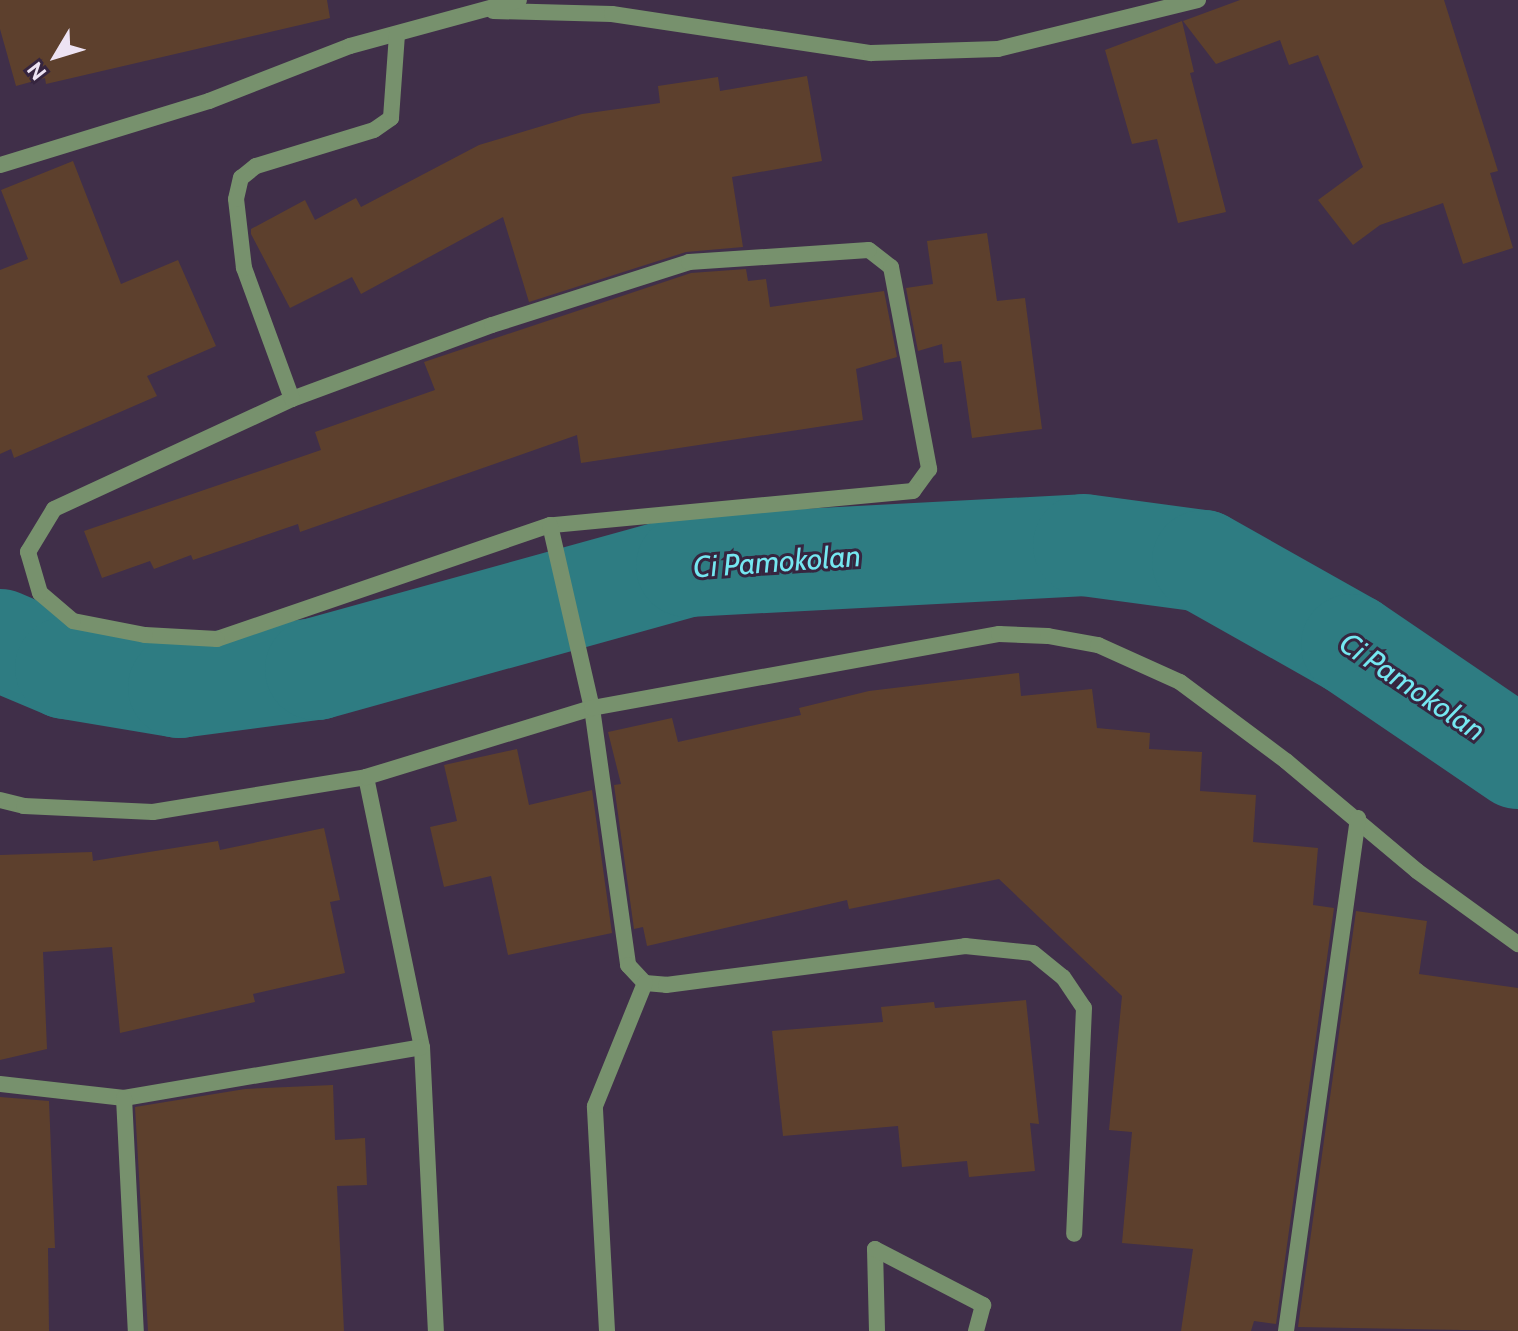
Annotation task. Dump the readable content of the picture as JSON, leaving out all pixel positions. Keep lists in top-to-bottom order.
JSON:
{
  "water": ["Ci Pamokolan"],
  "north": "bottom left"
}
